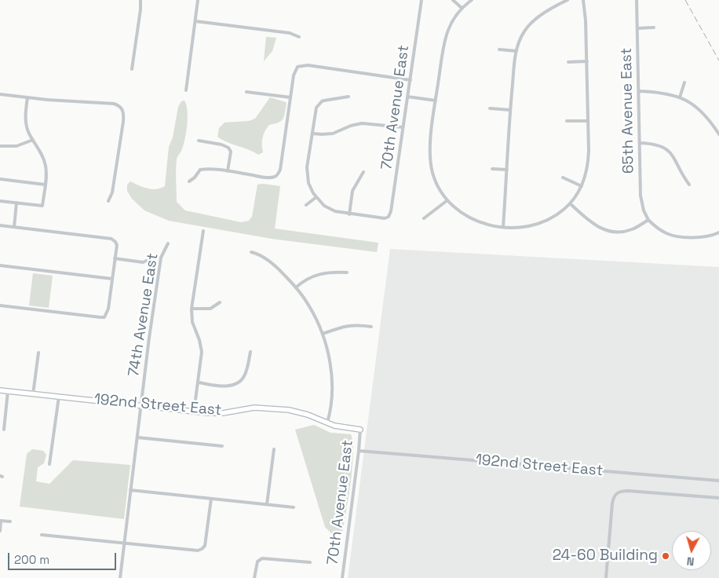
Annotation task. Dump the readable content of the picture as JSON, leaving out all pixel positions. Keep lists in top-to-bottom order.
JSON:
{
  "streets": {
    "street": [
      "70th Avenue East",
      "65th Avenue East",
      "74th Avenue East",
      "192nd Street East"
    ]
  },
  "crossings": [
    ["70th Avenue East", "192nd Street East"],
    ["74th Avenue East", "192nd Street East"]
  ],
  "places": ["24-60 Building"],
  "scale_bar": "200 m",
  "north": "bottom"
}
